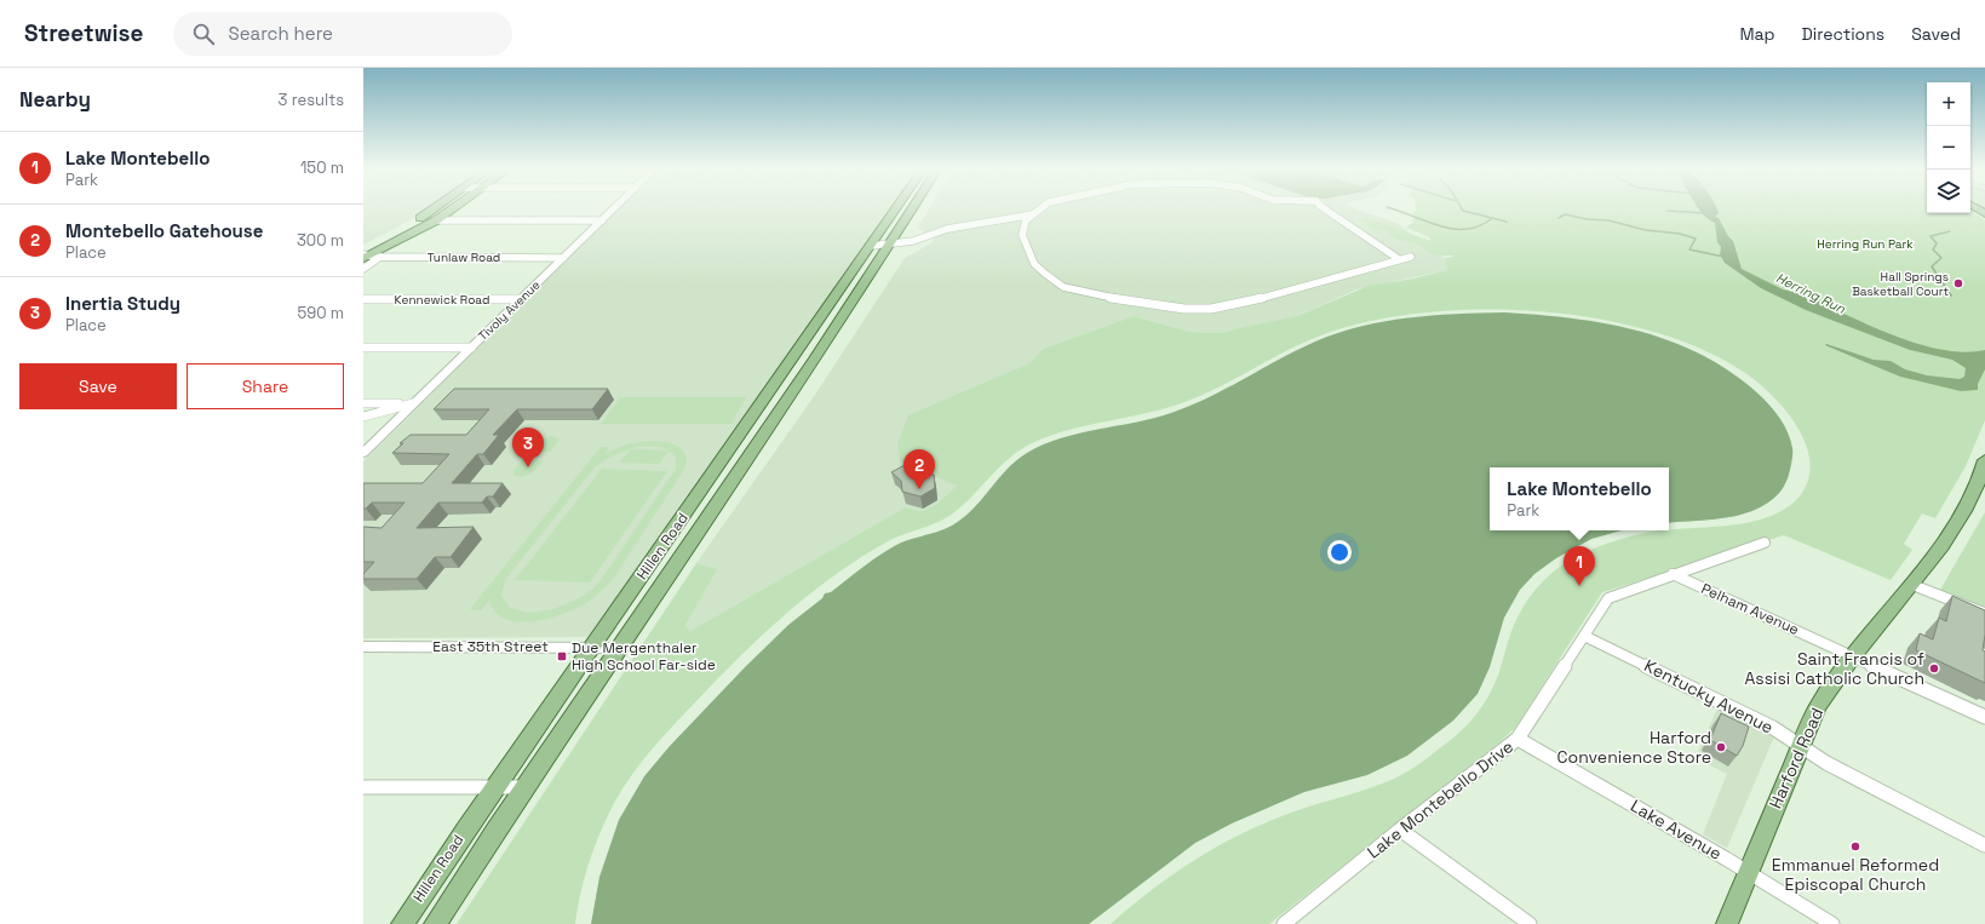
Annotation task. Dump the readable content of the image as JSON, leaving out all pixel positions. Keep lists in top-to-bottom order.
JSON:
{
  "streets": {
    "main road": ["Hillen Road", "Harford Road"],
    "street": [
      "Tunlaw Road",
      "Kennewick Road",
      "Tivoly Avenue",
      "Pelham Avenue",
      "East 35th Street",
      "Kentucky Avenue",
      "Lake Montebello Drive",
      "Lake Avenue"
    ]
  },
  "crossings": [
    ["Tunlaw Road", "Tivoly Avenue"],
    ["Kennewick Road", "Tivoly Avenue"],
    ["Hillen Road", "East 35th Street"],
    ["Pelham Avenue", "Harford Road"],
    ["Pelham Avenue", "Lake Montebello Drive"],
    ["Kentucky Avenue", "Harford Road"],
    ["Kentucky Avenue", "Lake Montebello Drive"],
    ["Harford Road", "Lake Avenue"],
    ["Lake Montebello Drive", "Lake Avenue"]
  ],
  "water": ["Herring Run"],
  "parks": ["Herring Run Park"],
  "places": {
    "other": [
      "Hall Springs Basketball Court",
      "Saint Francis of Assisi Catholic Church",
      "Harford Convenience Store",
      "Emmanuel Reformed Episcopal Church"
    ],
    "transit": ["Due Mergenthaler High School Far-side"]
  },
  "page": {
    "header": "Streetwise",
    "search": "Search here",
    "nav": ["Map", "Directions", "Saved"],
    "heading": ["Nearby", "3 results"],
    "map_buttons": ["+", "−"],
    "list": [
      {
        "mark": "1",
        "name": "Lake Montebello",
        "note": "Park",
        "value": "150 m"
      },
      {
        "mark": "2",
        "name": "Montebello Gatehouse",
        "note": "Place",
        "value": "300 m"
      },
      {
        "mark": "3",
        "name": "Inertia Study",
        "note": "Place",
        "value": "590 m"
      }
    ],
    "buttons": ["Save", "Share"],
    "pins": ["3", "2", "1"],
    "popup": ["Lake Montebello", "Park"]
  }
}
